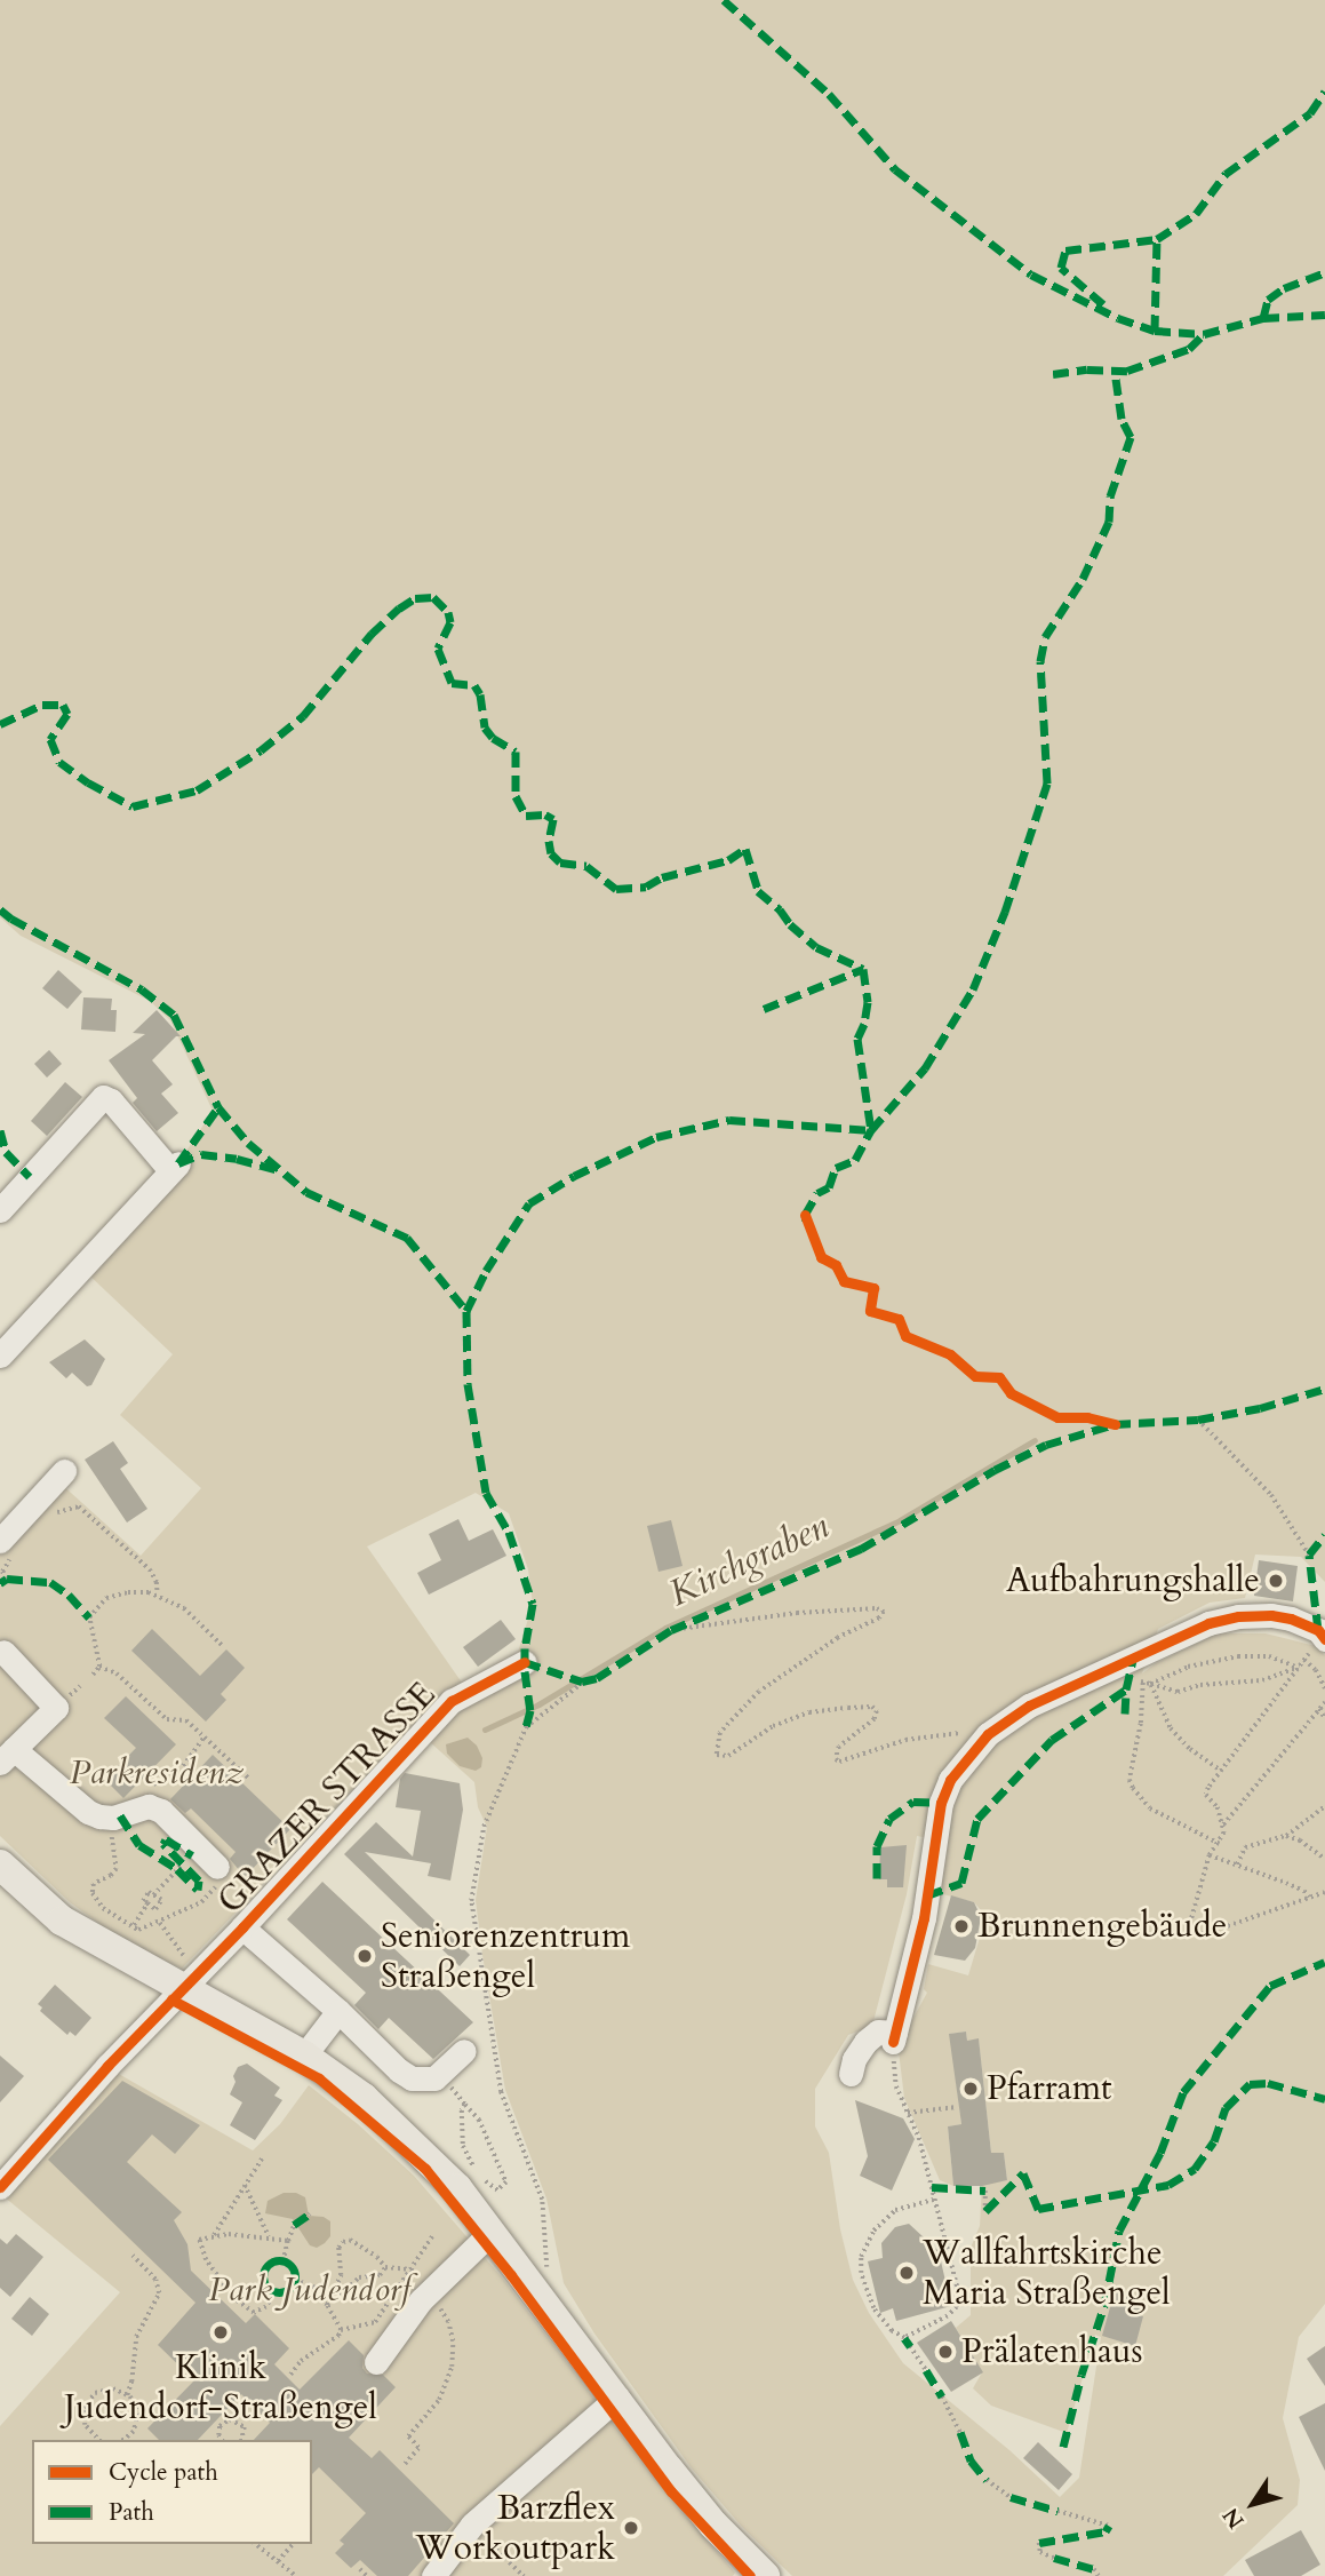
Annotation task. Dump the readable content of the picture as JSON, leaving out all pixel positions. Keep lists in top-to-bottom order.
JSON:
{
  "streets": {
    "street": ["GRAZER STRASSE"]
  },
  "water": ["Kirchgraben"],
  "parks": ["Parkresidenz", "Park Judendorf"],
  "places": [
    "Aufbahrungshalle",
    "Brunnengebäude",
    "Seniorenzentrum Straßengel",
    "Pfarramt",
    "Wallfahrtskirche Maria Straßengel",
    "Klinik Judendorf-Straßengel",
    "Prälatenhaus",
    "Barzflex Workoutpark"
  ],
  "legend": ["Cycle path", "Path"],
  "north": "bottom left"
}
